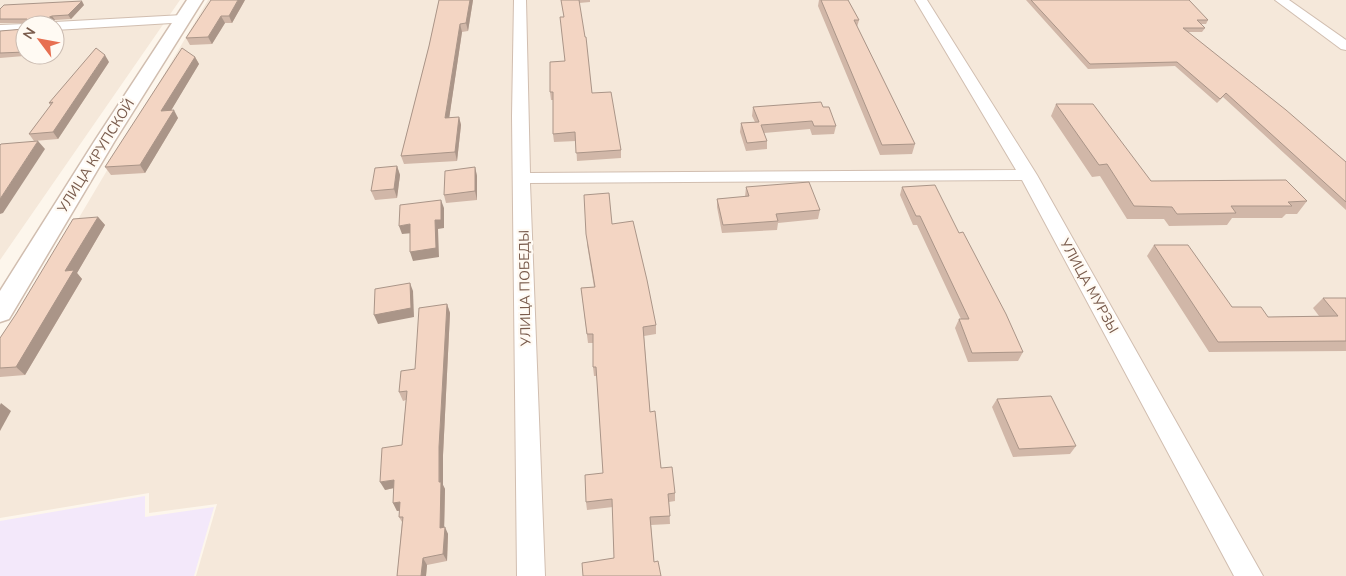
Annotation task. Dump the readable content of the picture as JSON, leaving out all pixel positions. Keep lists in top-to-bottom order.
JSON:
{
  "streets": {
    "street": ["УЛИЦА КРУПСКОЙ", "УЛИЦА МУРЗЫ", "УЛИЦА ПОБЕДЫ"]
  },
  "north": "top left"
}
